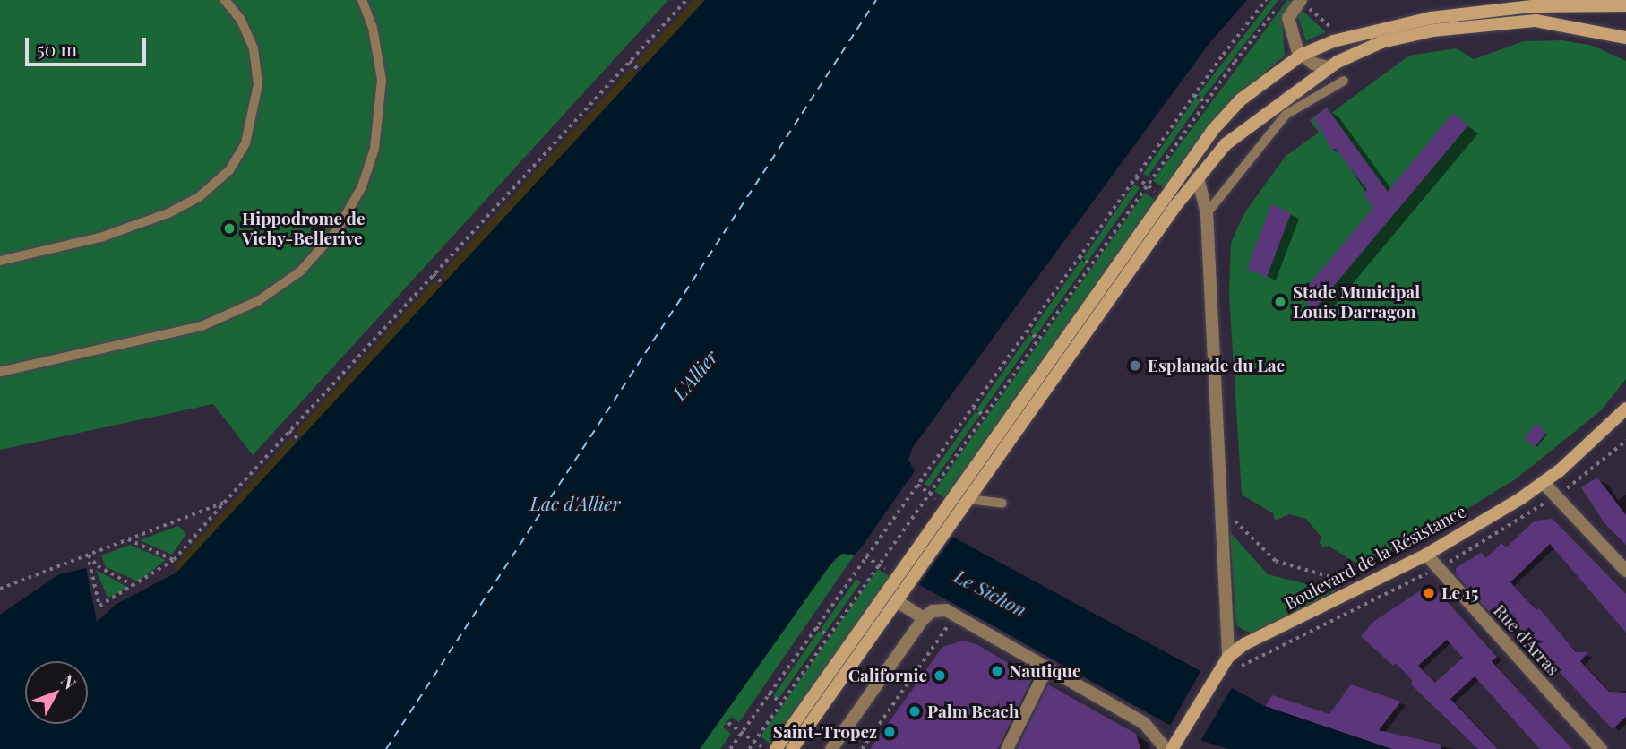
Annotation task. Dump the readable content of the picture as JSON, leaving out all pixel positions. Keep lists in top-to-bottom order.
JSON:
{
  "streets": {
    "main road": ["Boulevard de la Résistance"],
    "street": ["Rue d'Arras"]
  },
  "crossings": [
    ["Boulevard de la Résistance", "Rue d'Arras"]
  ],
  "water": ["L'Allier", "Lac d'Allier", "Le Sichon"],
  "places": [
    "Hippodrome de Vichy-Bellerive",
    "Stade Municipal Louis Darragon",
    "Esplanade du Lac",
    "Le 15",
    "Nautique",
    "Californie",
    "Palm Beach",
    "Saint-Tropez"
  ],
  "scale_bar": "50 m",
  "north": "top right"
}
